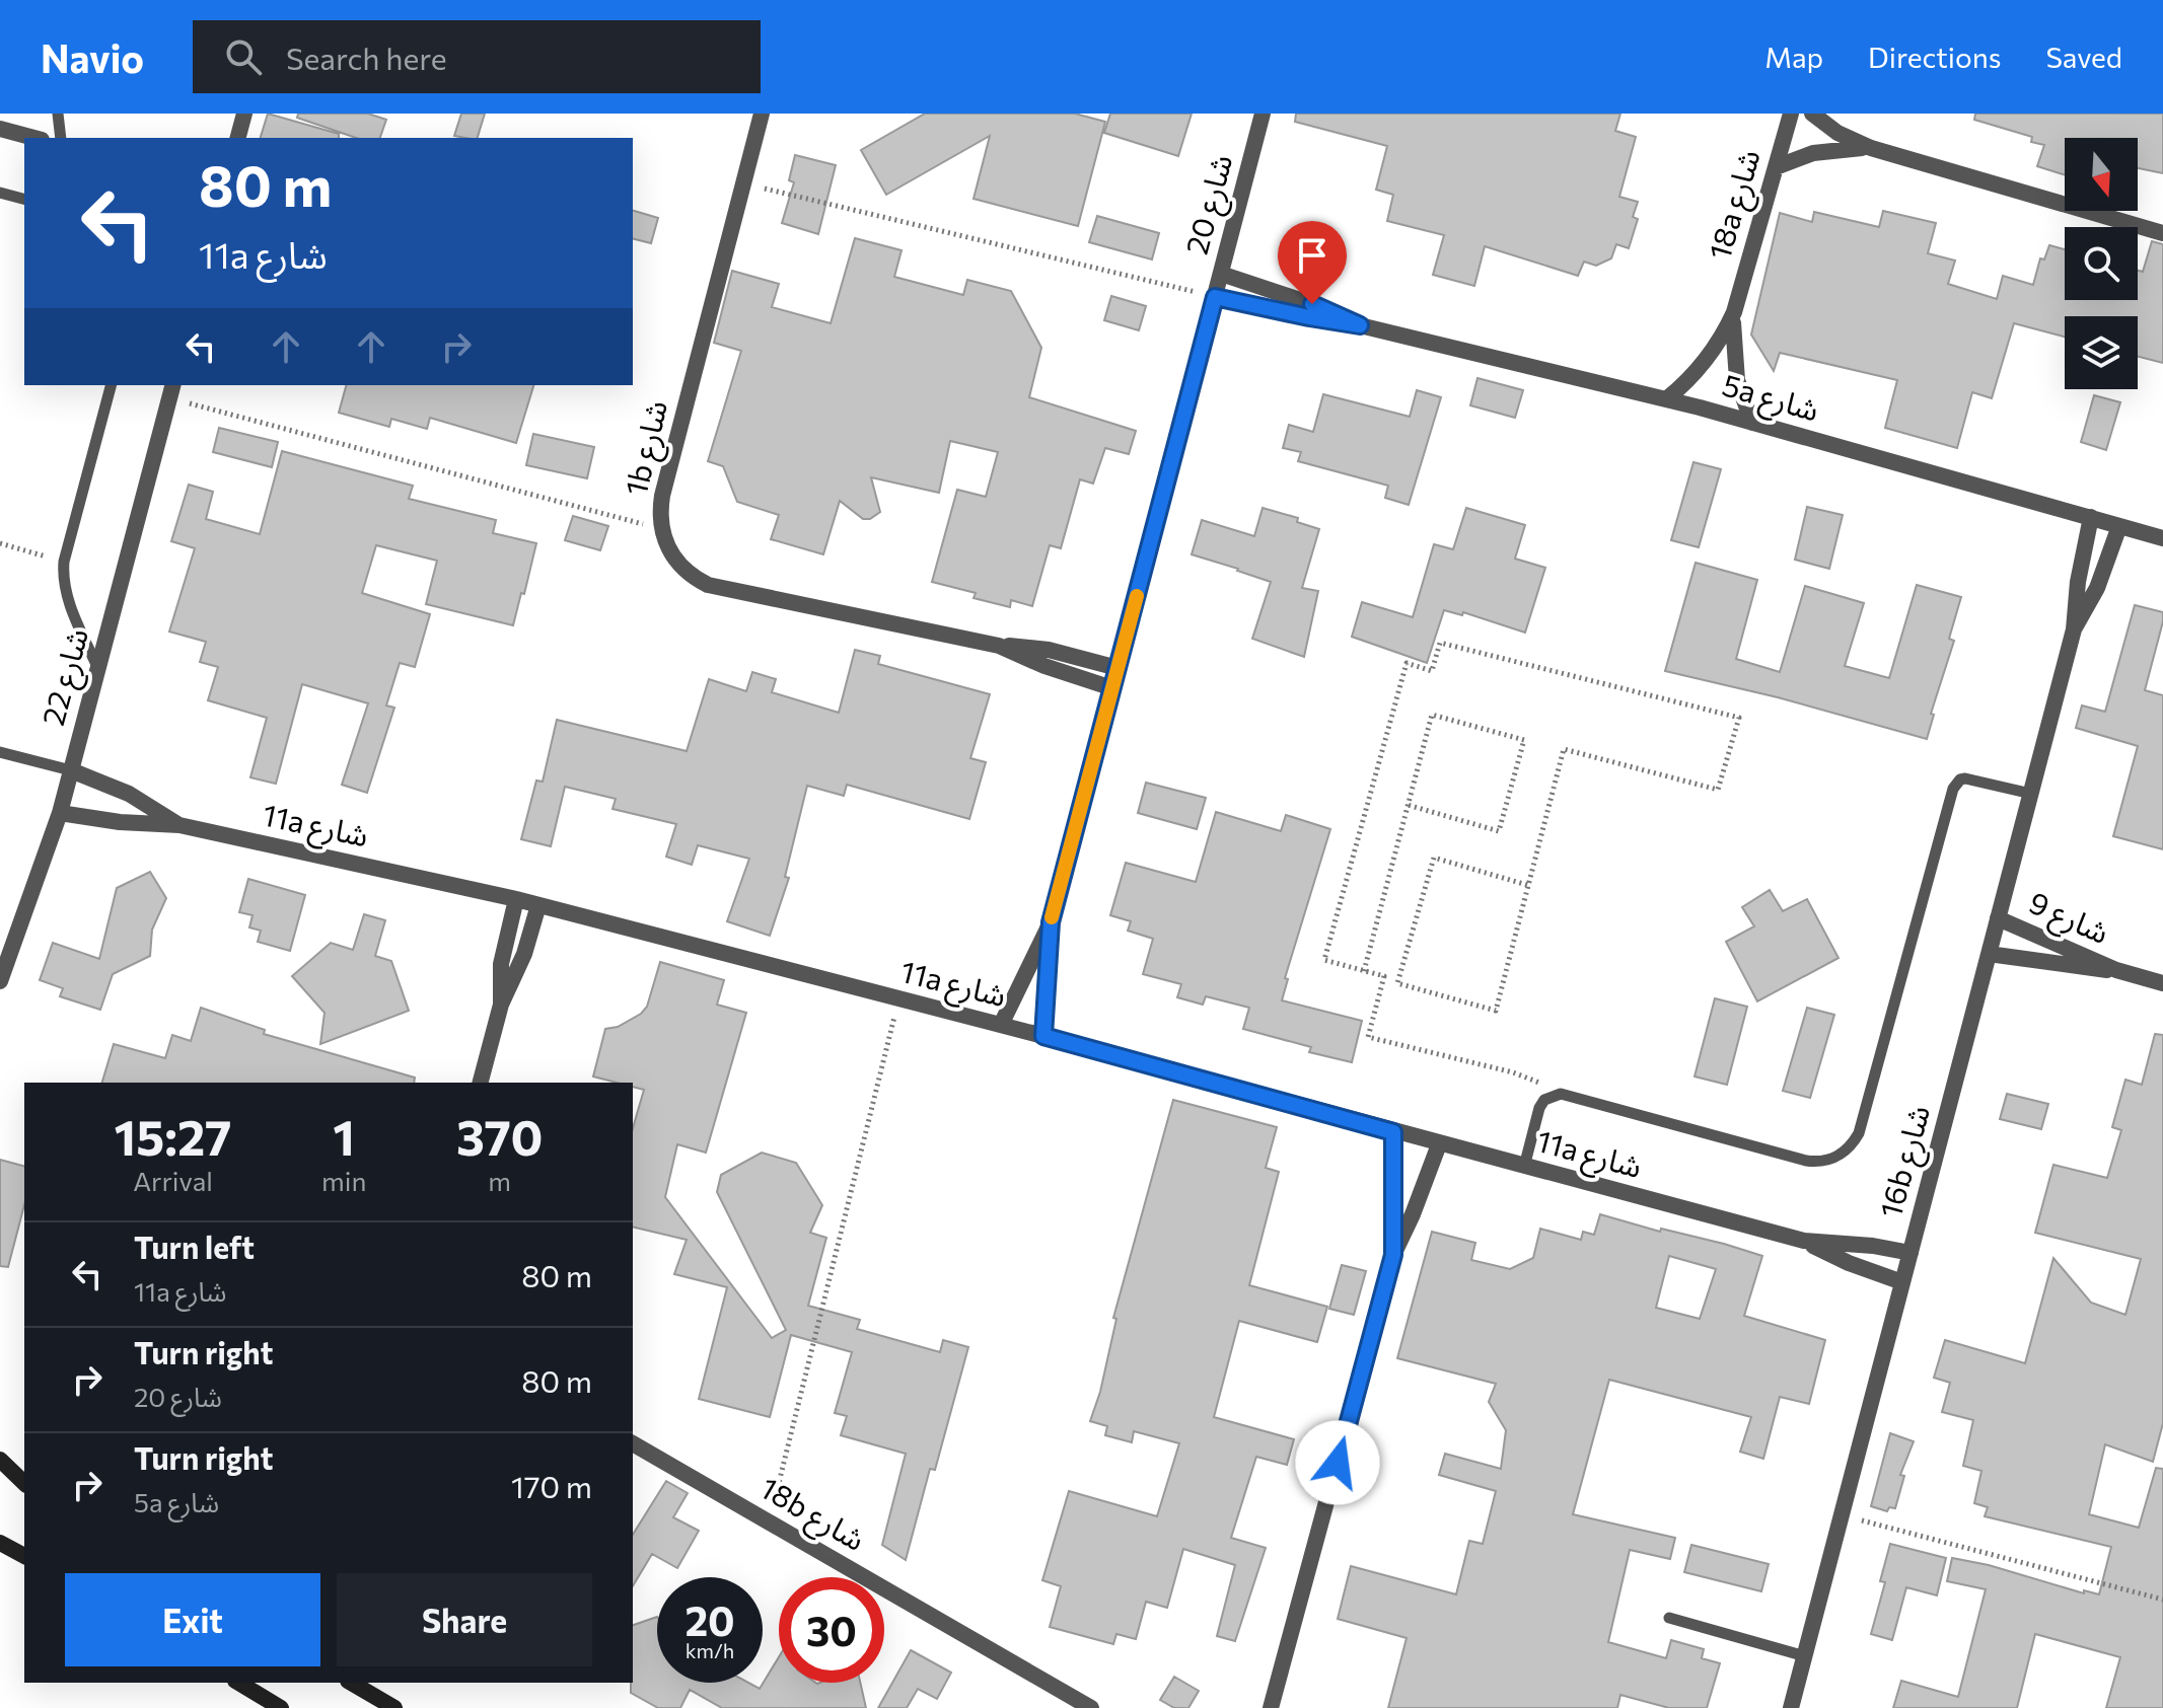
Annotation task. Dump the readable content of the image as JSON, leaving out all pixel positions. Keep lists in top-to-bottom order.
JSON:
{
  "streets": {
    "street": [
      "شارع 20",
      "18a شارع",
      "5a شارع",
      "1b شارع",
      "شارع 22",
      "11a شارع",
      "شارع 9",
      "16b شارع",
      "18b شارع"
    ]
  },
  "crossings": [
    ["شارع 20", "5a شارع"],
    ["شارع 20", "1b شارع"],
    ["شارع 20", "11a شارع"],
    ["18a شارع", "5a شارع"],
    ["5a شارع", "16b شارع"],
    ["شارع 22", "11a شارع"],
    ["11a شارع", "16b شارع"],
    ["شارع 9", "16b شارع"]
  ],
  "north": "bottom",
  "page": {
    "header": "Navio",
    "search": "Search here",
    "nav": ["Map", "Directions", "Saved"],
    "turn": ["80 m", "11a شارع"],
    "eta": [
      "15:27",
      "Arrival",
      "1",
      "min",
      "370",
      "m"
    ],
    "list": [
      {
        "name": "Turn left",
        "note": "11a شارع",
        "value": "80 m"
      },
      {
        "name": "Turn right",
        "note": "شارع 20",
        "value": "80 m"
      },
      {
        "name": "Turn right",
        "note": "5a شارع",
        "value": "170 m"
      }
    ],
    "buttons": ["Exit", "Share"],
    "speed": "20 km/h",
    "limit": "30"
  }
}
